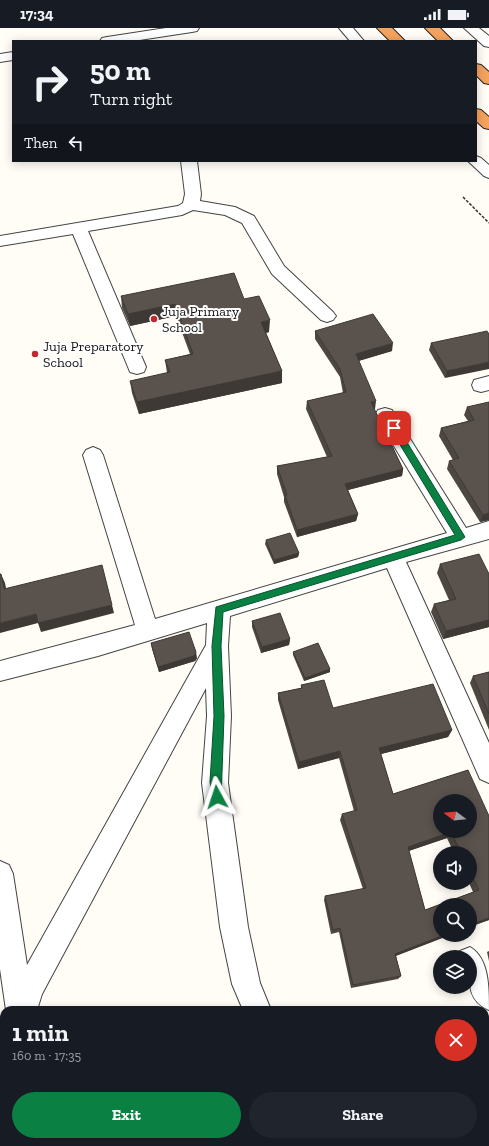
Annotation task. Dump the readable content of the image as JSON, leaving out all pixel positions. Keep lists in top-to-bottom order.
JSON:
{
  "places": ["Juja Primary School", "Juja Preparatory School"],
  "north": "left",
  "page": {
    "status": "17:34",
    "turn": ["50 m", "Turn right"],
    "then": "Then",
    "heading": ["1 min", "160 m · 17:35"],
    "buttons": ["Exit", "Share"]
  }
}
